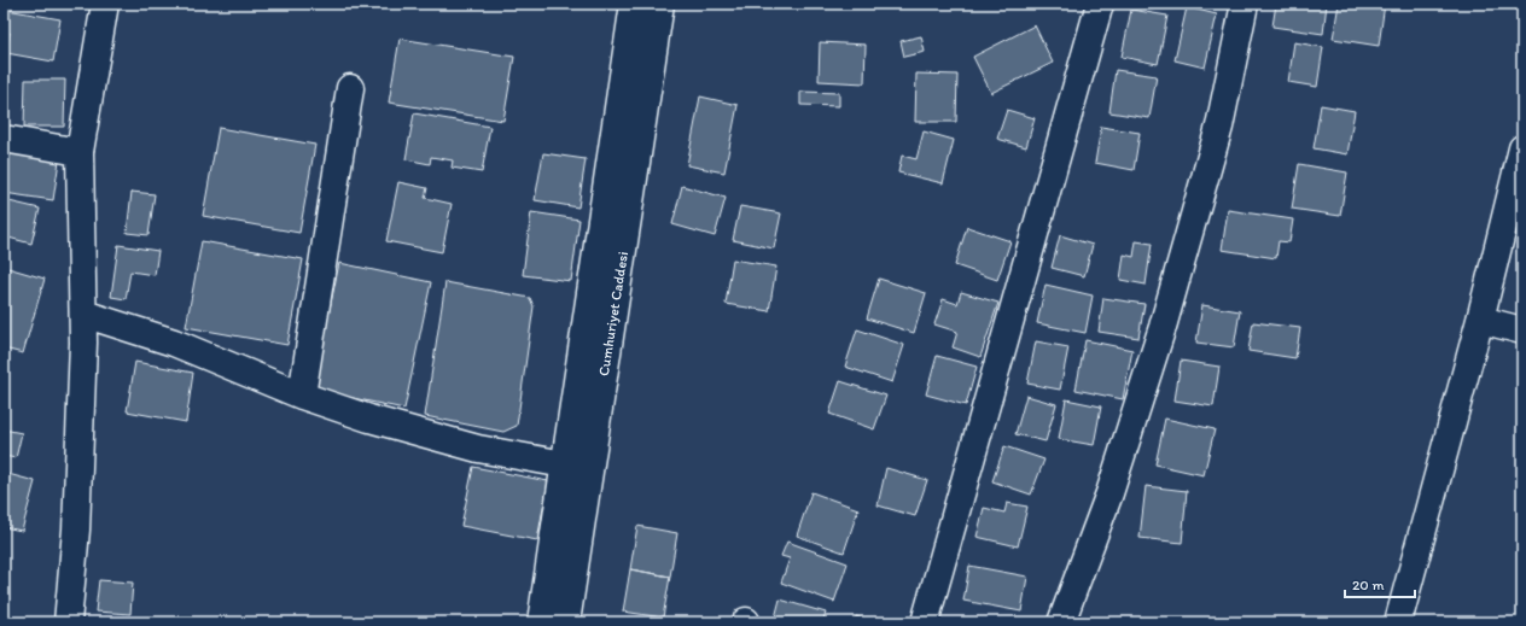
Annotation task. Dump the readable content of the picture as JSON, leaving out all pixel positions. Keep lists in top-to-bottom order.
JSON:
{
  "streets": {
    "street": ["Cumhuriyet Caddesi"]
  },
  "scale_bar": "20 m"
}
